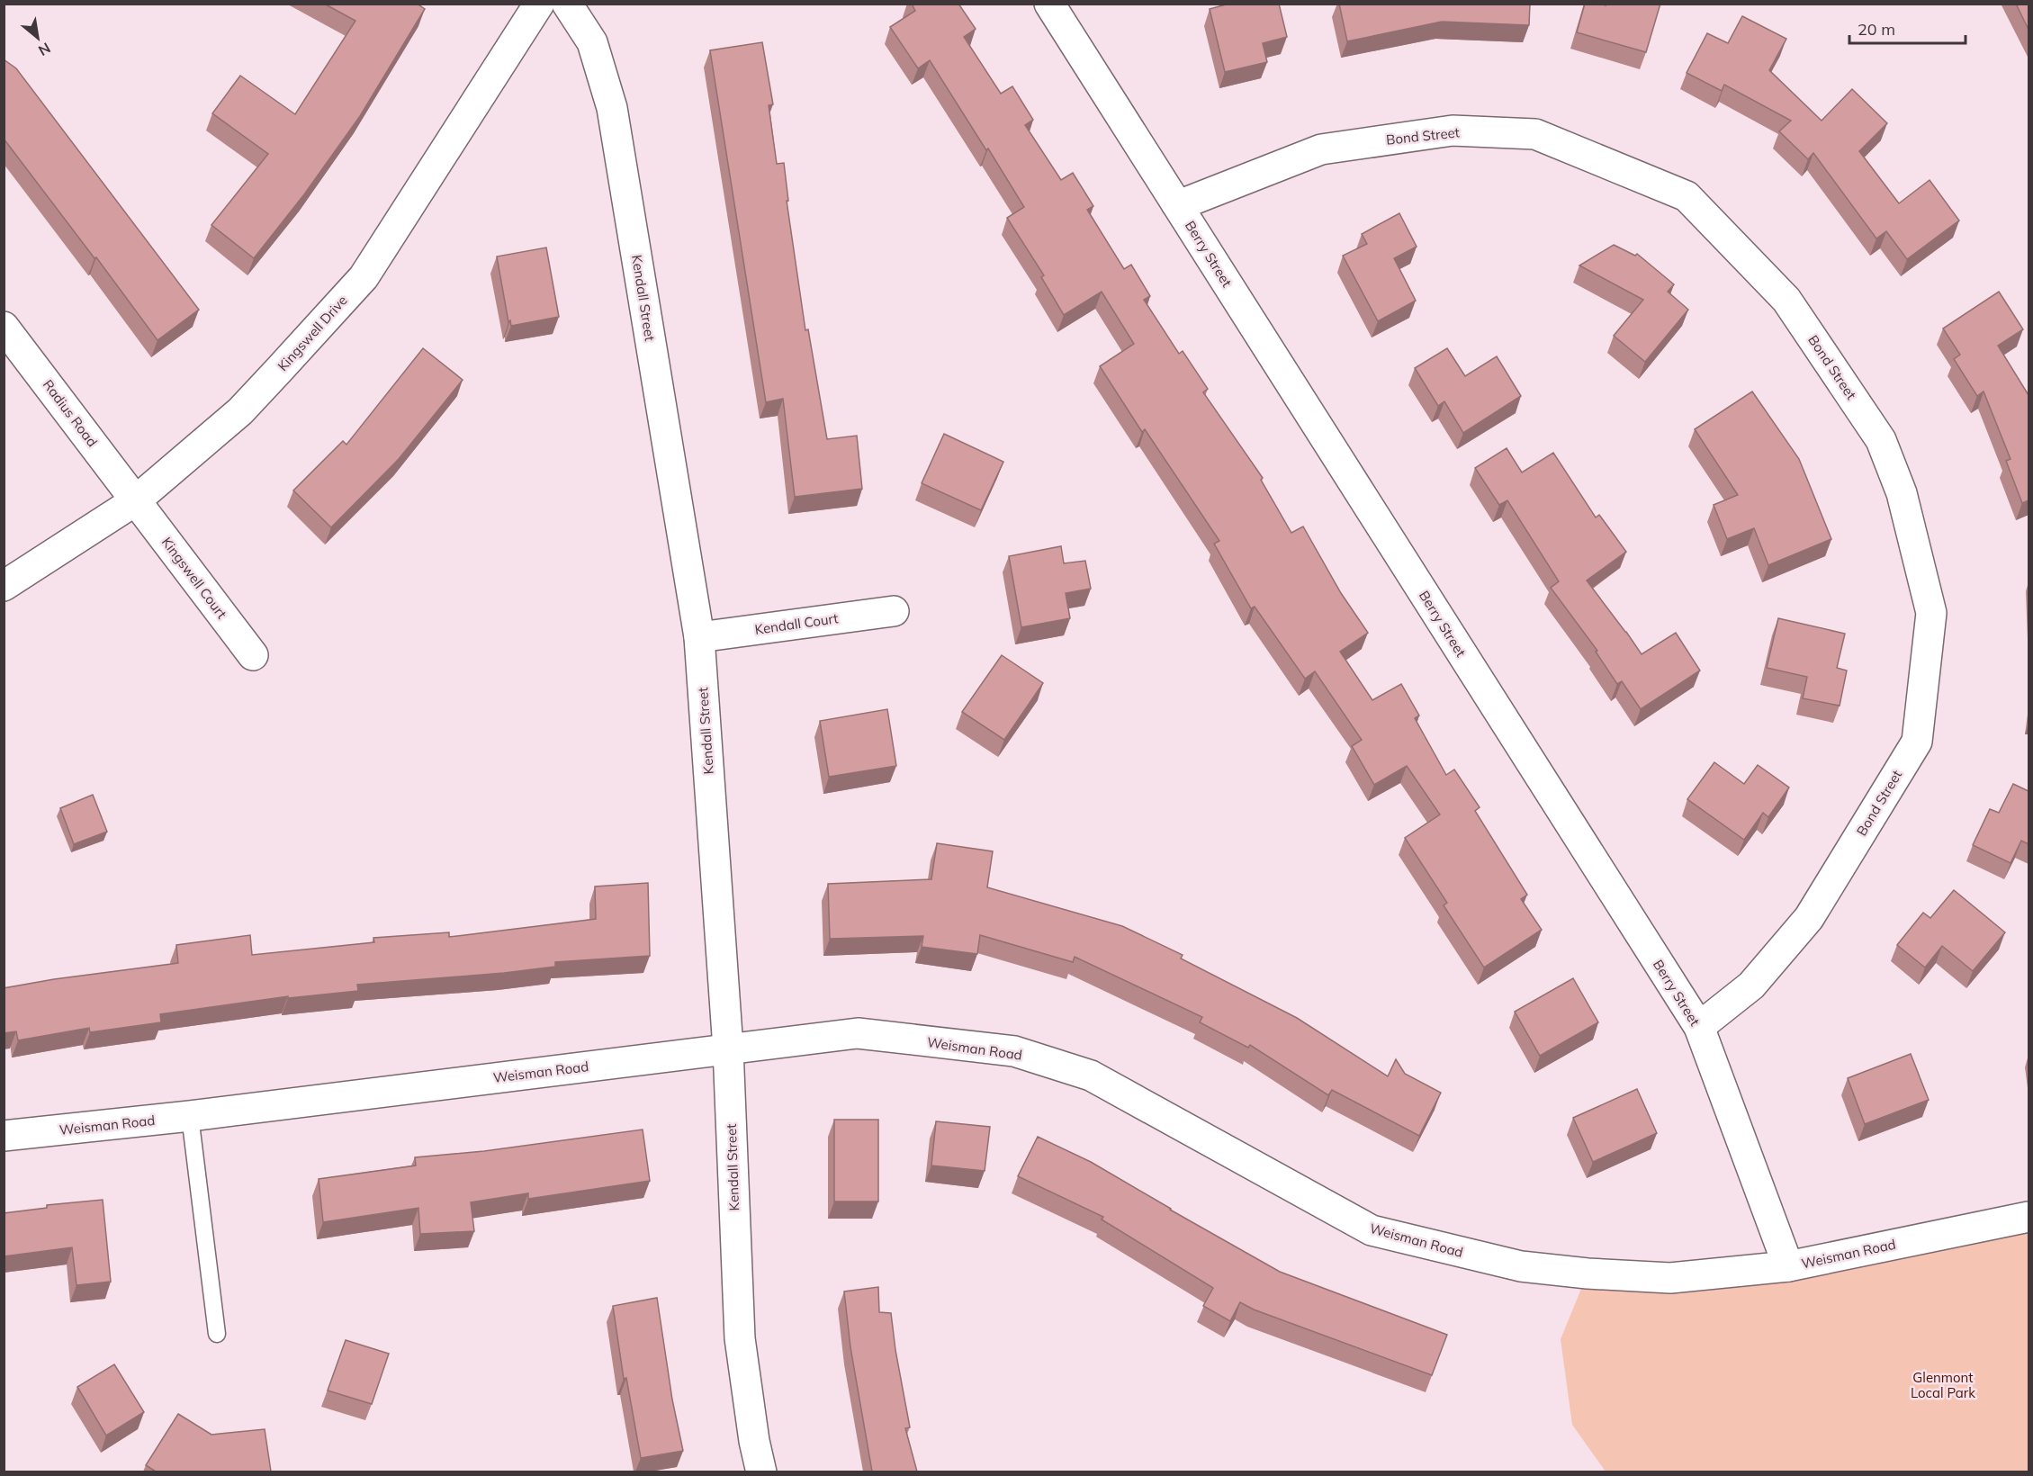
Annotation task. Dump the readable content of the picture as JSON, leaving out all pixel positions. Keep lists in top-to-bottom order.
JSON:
{
  "streets": {
    "street": [
      "Bond Street",
      "Berry Street",
      "Kendall Street",
      "Kingswell Drive",
      "Radius Road",
      "Kingswell Court",
      "Kendall Court",
      "Weisman Road"
    ]
  },
  "crossings": [
    ["Bond Street", "Berry Street"],
    ["Berry Street", "Weisman Road"],
    ["Kendall Street", "Kendall Court"],
    ["Kendall Street", "Weisman Road"],
    ["Kingswell Drive", "Radius Road"],
    ["Kingswell Drive", "Kingswell Court"],
    ["Radius Road", "Kingswell Court"]
  ],
  "parks": ["Glenmont Local Park"],
  "scale_bar": "20 m",
  "north": "bottom right"
}
